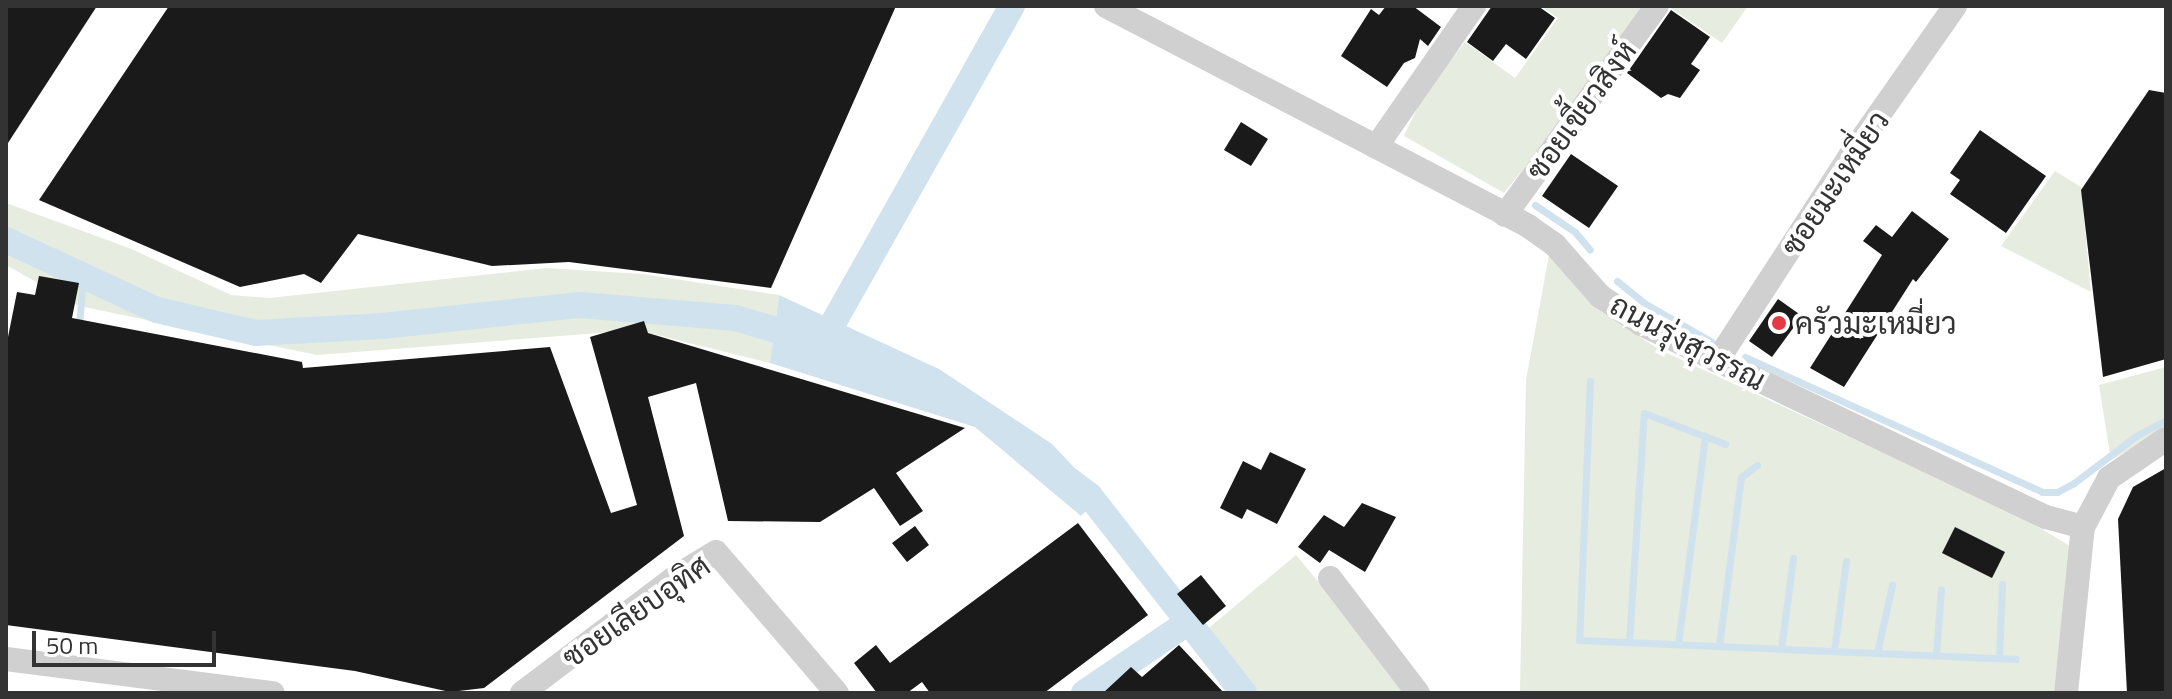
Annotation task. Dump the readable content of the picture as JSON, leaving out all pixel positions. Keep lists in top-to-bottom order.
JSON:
{
  "streets": {
    "street": [
      "ซอยเขี้ยวสิงห์",
      "ซอยมะเหมี่ยว",
      "ถนนรุ่งสุวรรณ",
      "ซอยเลียบอุทิศ"
    ]
  },
  "crossings": [
    ["ซอยเขี้ยวสิงห์", "ถนนรุ่งสุวรรณ"],
    ["ซอยมะเหมี่ยว", "ถนนรุ่งสุวรรณ"]
  ],
  "places": ["ครัวมะเหมี่ยว"],
  "scale_bar": "50 m"
}
